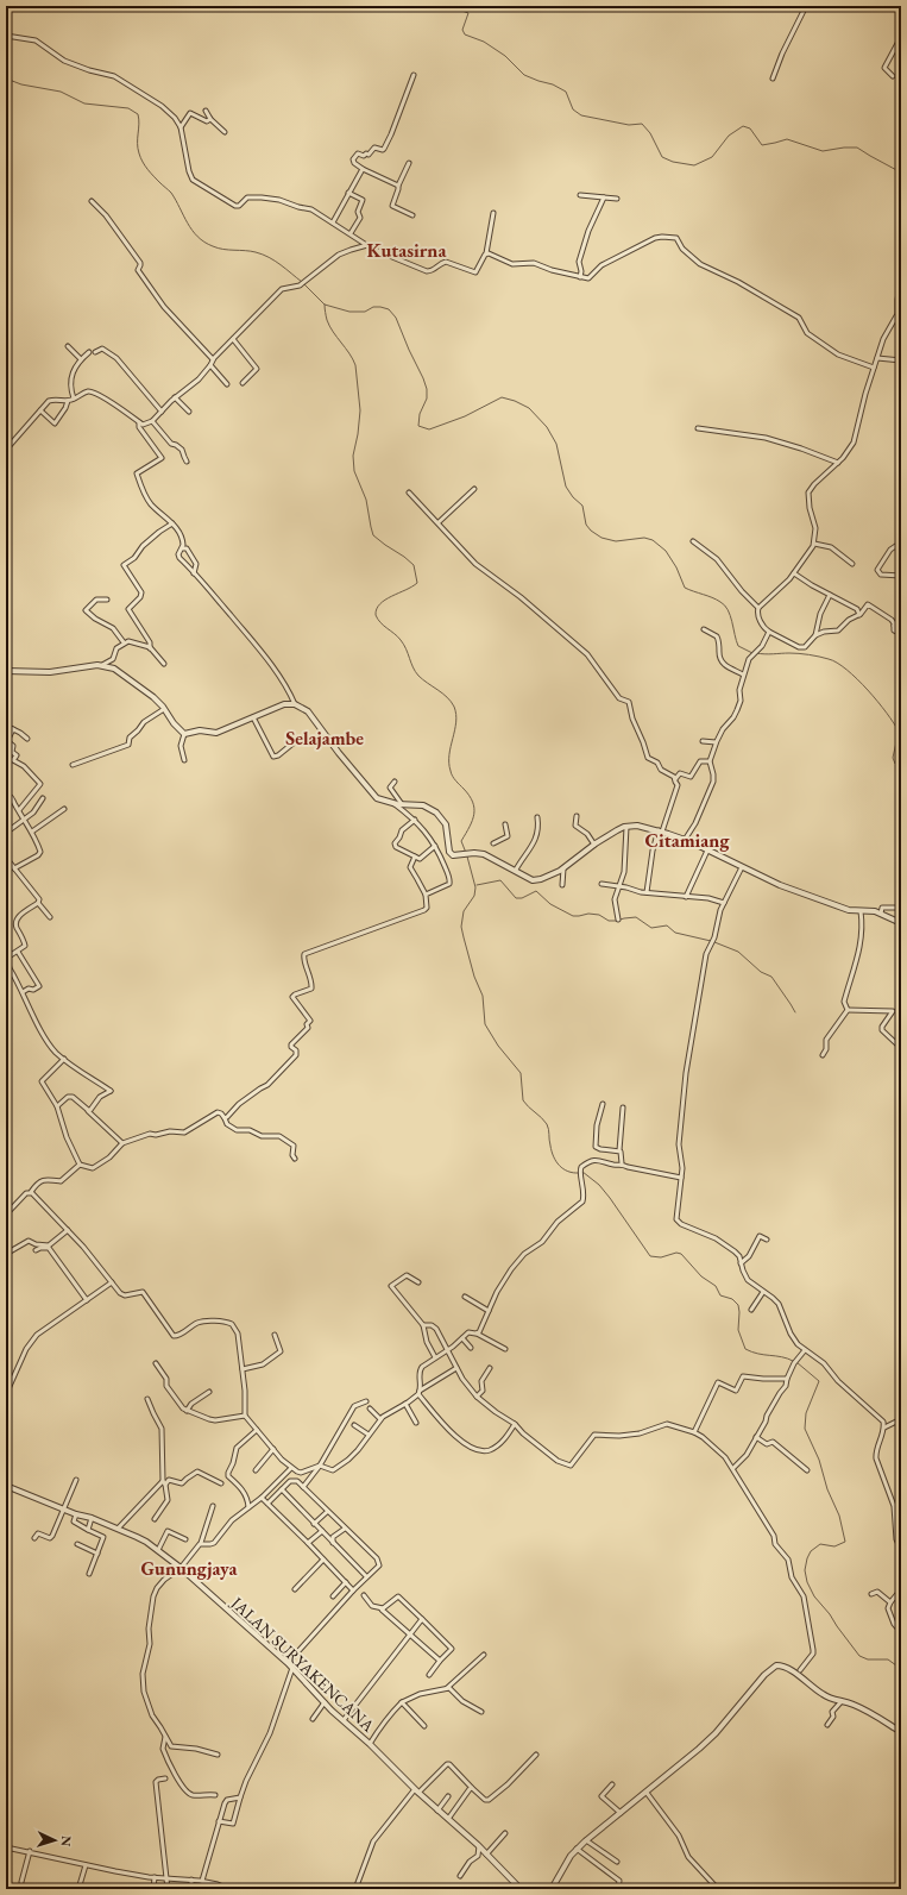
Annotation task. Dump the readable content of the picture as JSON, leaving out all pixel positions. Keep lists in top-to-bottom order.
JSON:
{
  "streets": {
    "street": ["JALAN SURYAKENCANA"]
  },
  "districts": [
    "Kutasirna",
    "Selajambe",
    "Citamiang",
    "Gunungjaya"
  ],
  "north": "right"
}
